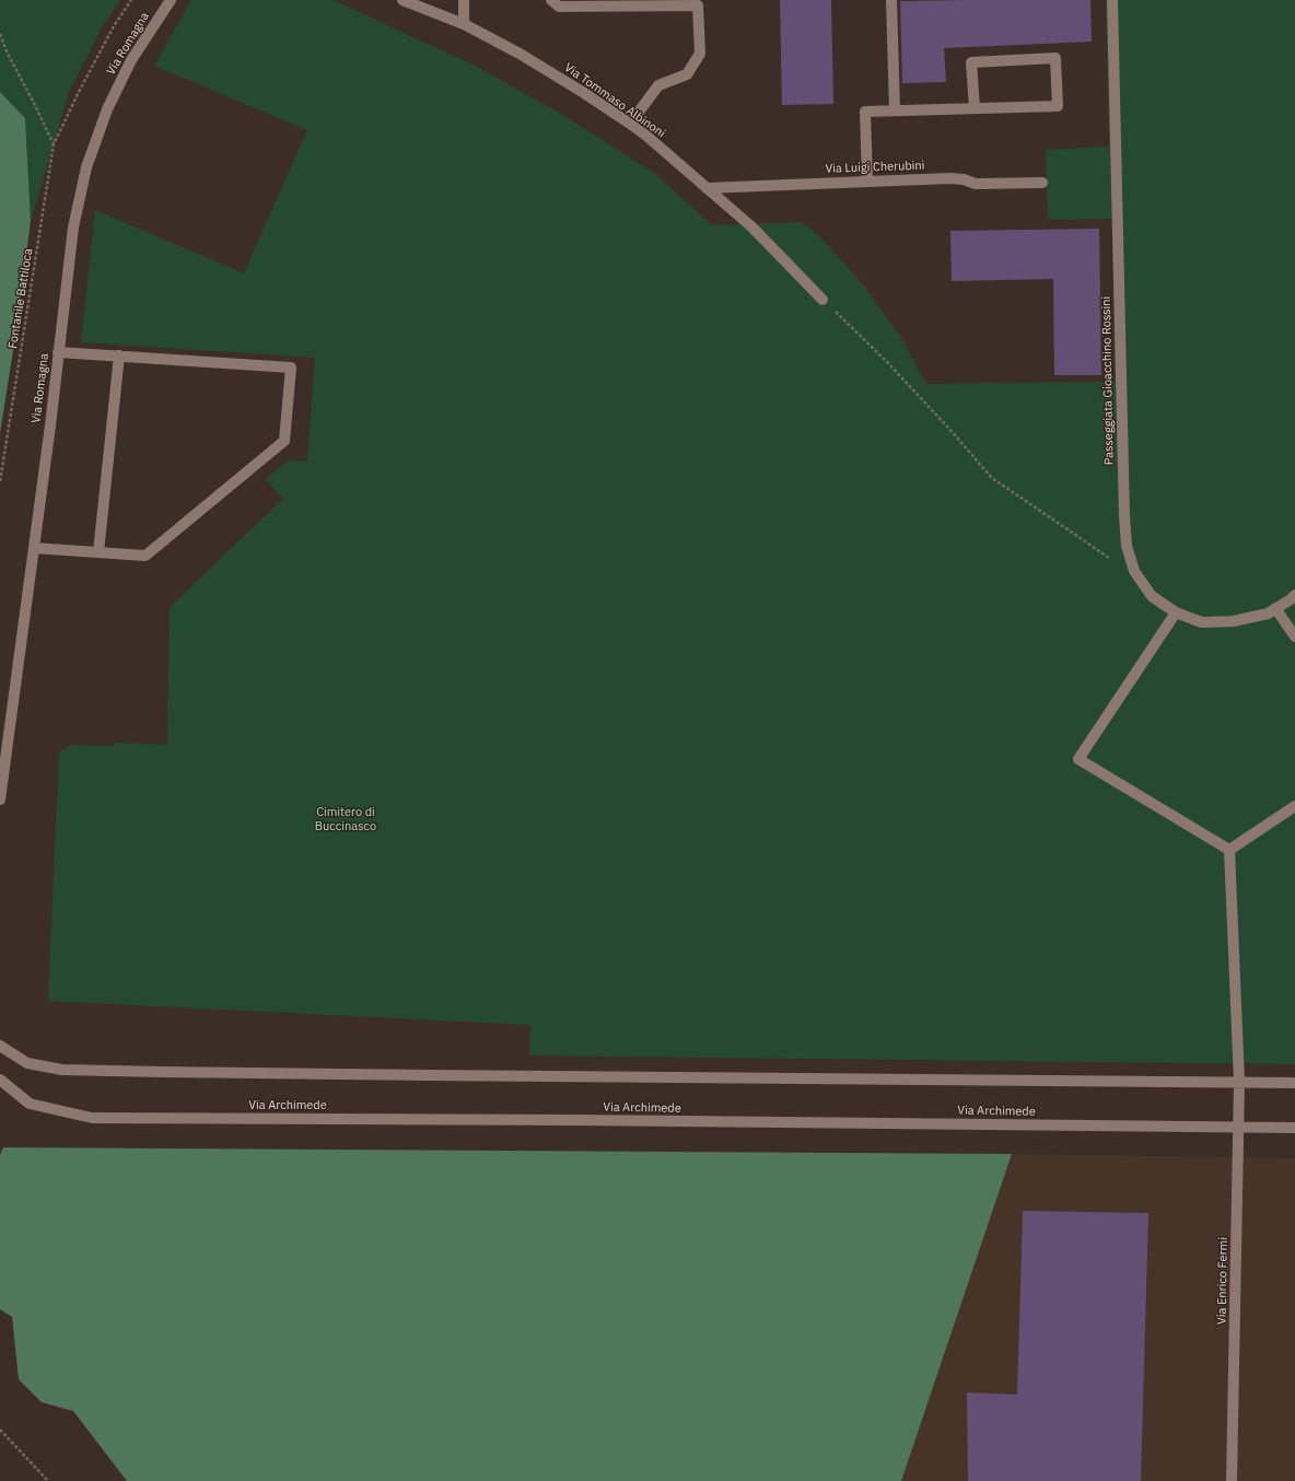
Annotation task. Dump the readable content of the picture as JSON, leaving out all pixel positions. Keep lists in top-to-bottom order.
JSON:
{
  "streets": {
    "street": [
      "Via Romagna",
      "Via Tommaso Albinoni",
      "Via Luigi Cherubini",
      "Passeggiata Gioacchino Rossini",
      "Via Archimede",
      "Via Enrico Fermi"
    ],
    "path": ["Fontanile Battiloca"]
  },
  "crossings": [
    ["Via Tommaso Albinoni", "Via Luigi Cherubini"],
    ["Via Archimede", "Via Enrico Fermi"]
  ],
  "parks": ["Cimitero di Buccinasco"]
}
